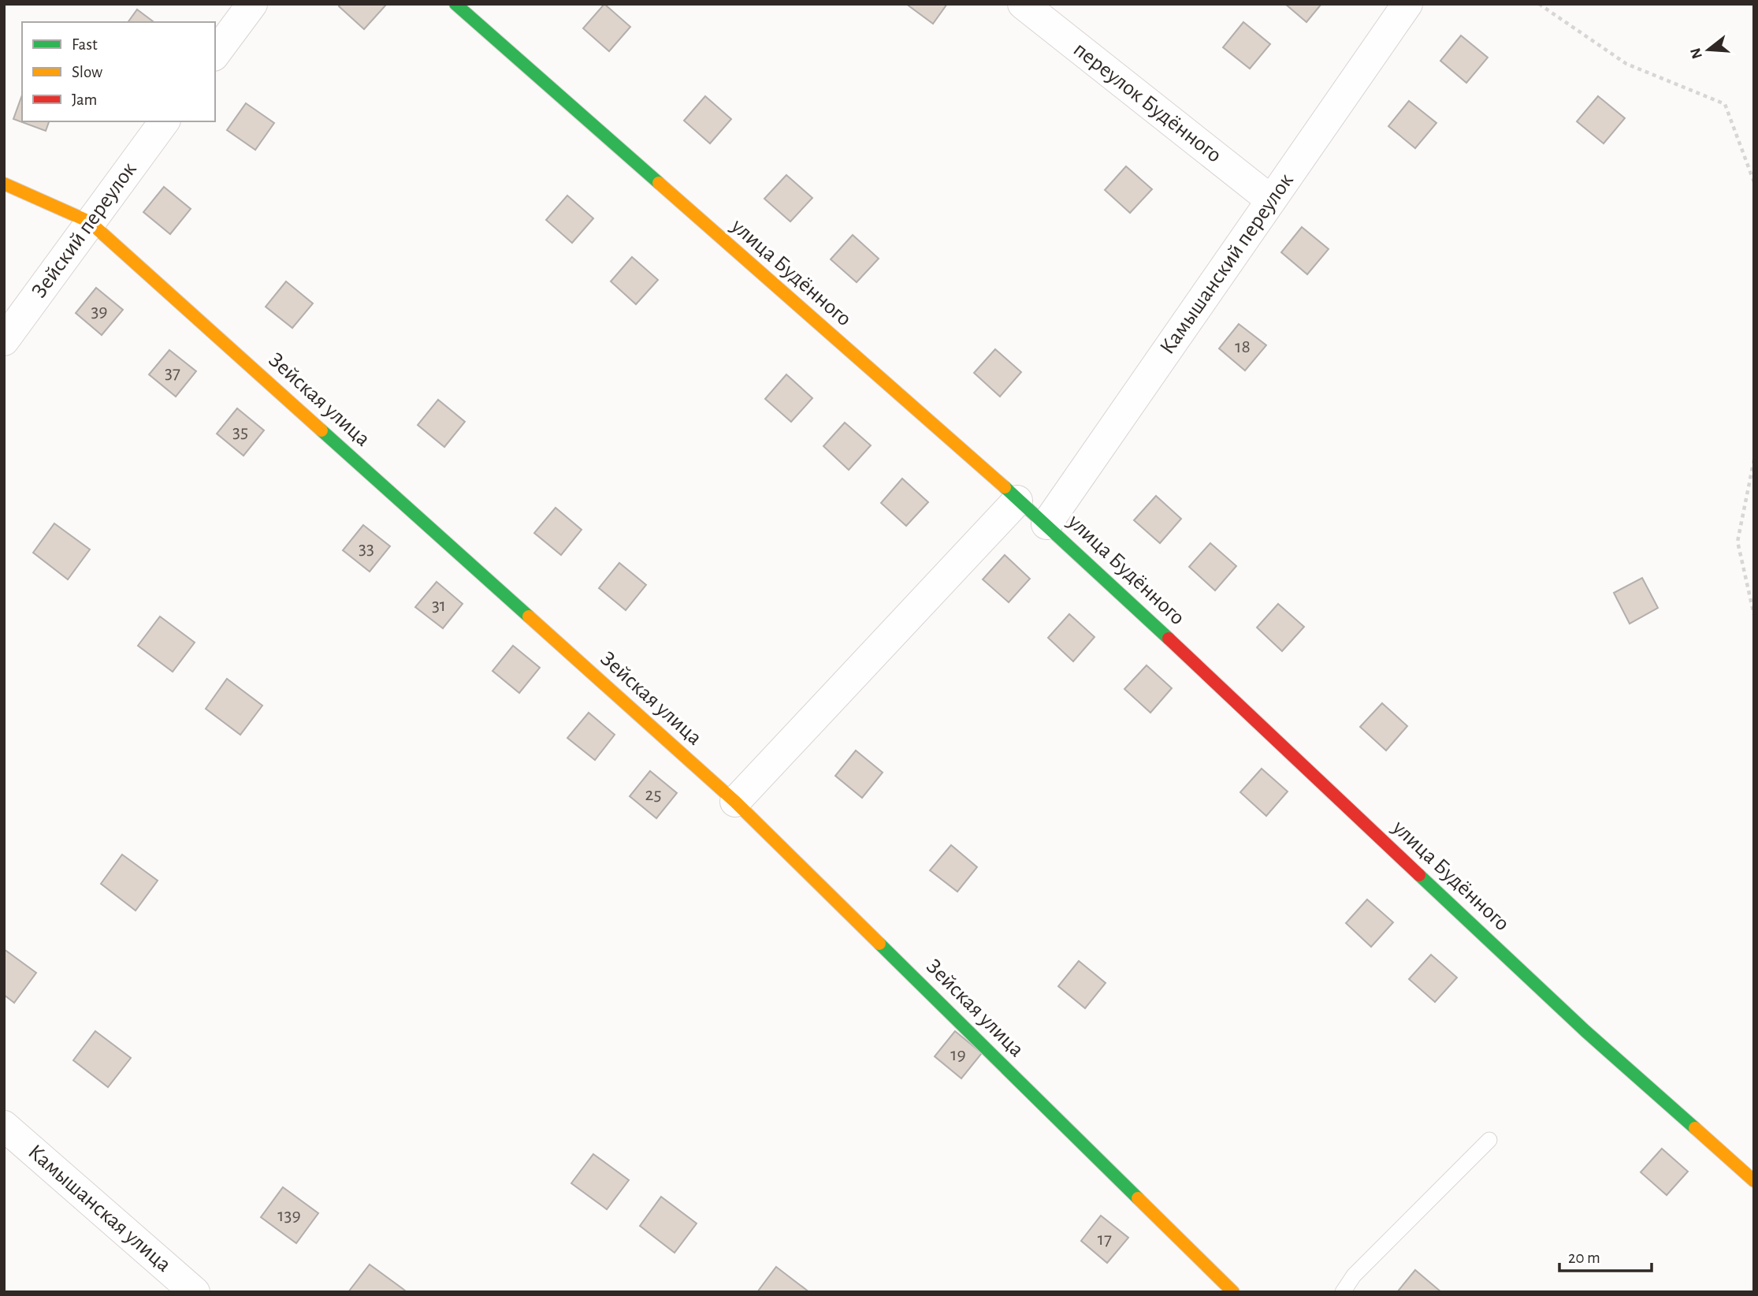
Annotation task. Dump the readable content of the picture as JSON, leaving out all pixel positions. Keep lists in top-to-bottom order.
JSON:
{
  "streets": {
    "street": [
      "переулок Будённого",
      "Зейский переулок",
      "Камышанский переулок",
      "улица Будённого",
      "Зейская улица",
      "Камышанская улица"
    ]
  },
  "crossings": [
    ["переулок Будённого", "Камышанский переулок"],
    ["Зейский переулок", "Зейская улица"],
    ["Камышанский переулок", "улица Будённого"]
  ],
  "house_numbers": [
    "39",
    "18",
    "37",
    "35",
    "33",
    "31",
    "25",
    "19",
    "139",
    "17"
  ],
  "legend": ["Fast", "Slow", "Jam"],
  "scale_bar": "20 m",
  "north": "left"
}
